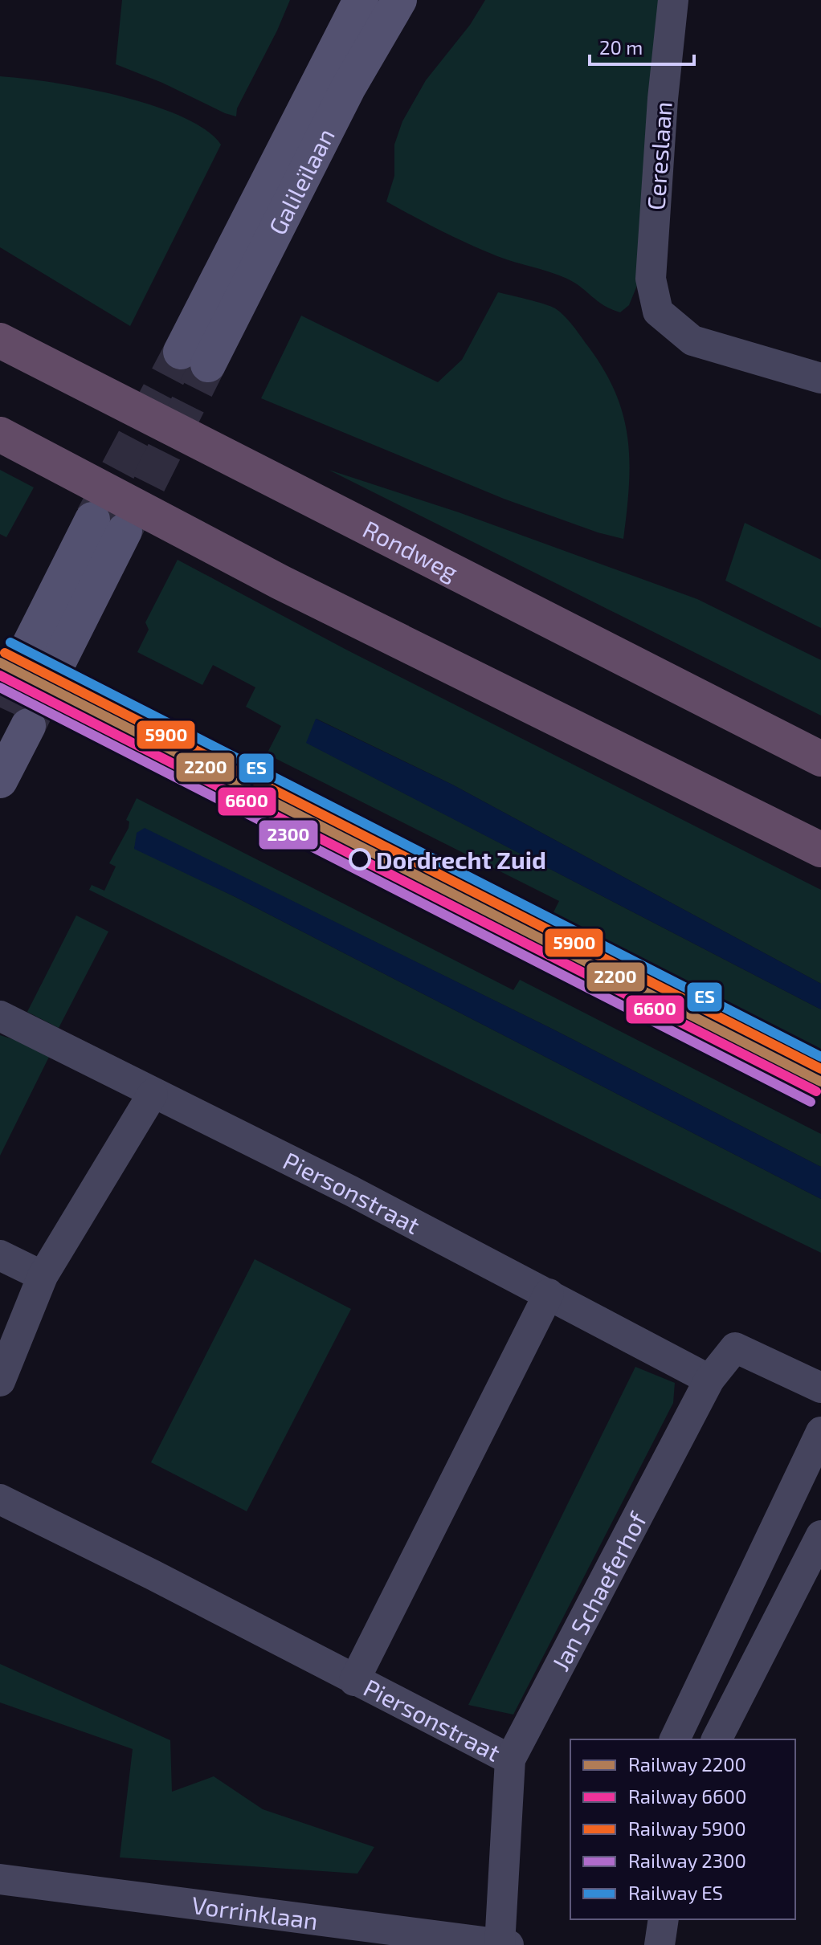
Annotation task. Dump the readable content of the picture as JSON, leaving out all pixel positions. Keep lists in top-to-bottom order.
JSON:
{
  "streets": {
    "highway": ["Rondweg"],
    "street": [
      "Cereslaan",
      "Galileïlaan",
      "Piersonstraat",
      "Jan Schaeferhof",
      "Vorrinklaan"
    ]
  },
  "crossings": [
    ["Piersonstraat", "Jan Schaeferhof"],
    ["Jan Schaeferhof", "Vorrinklaan"]
  ],
  "places": ["Dordrecht Zuid"],
  "lines": [
    "rail line ES",
    "rail line 5900",
    "rail line 2200",
    "rail line 6600",
    "rail line 2300"
  ],
  "legend": [
    "Railway 2200",
    "Railway 6600",
    "Railway 5900",
    "Railway 2300",
    "Railway ES"
  ],
  "scale_bar": "20 m"
}
